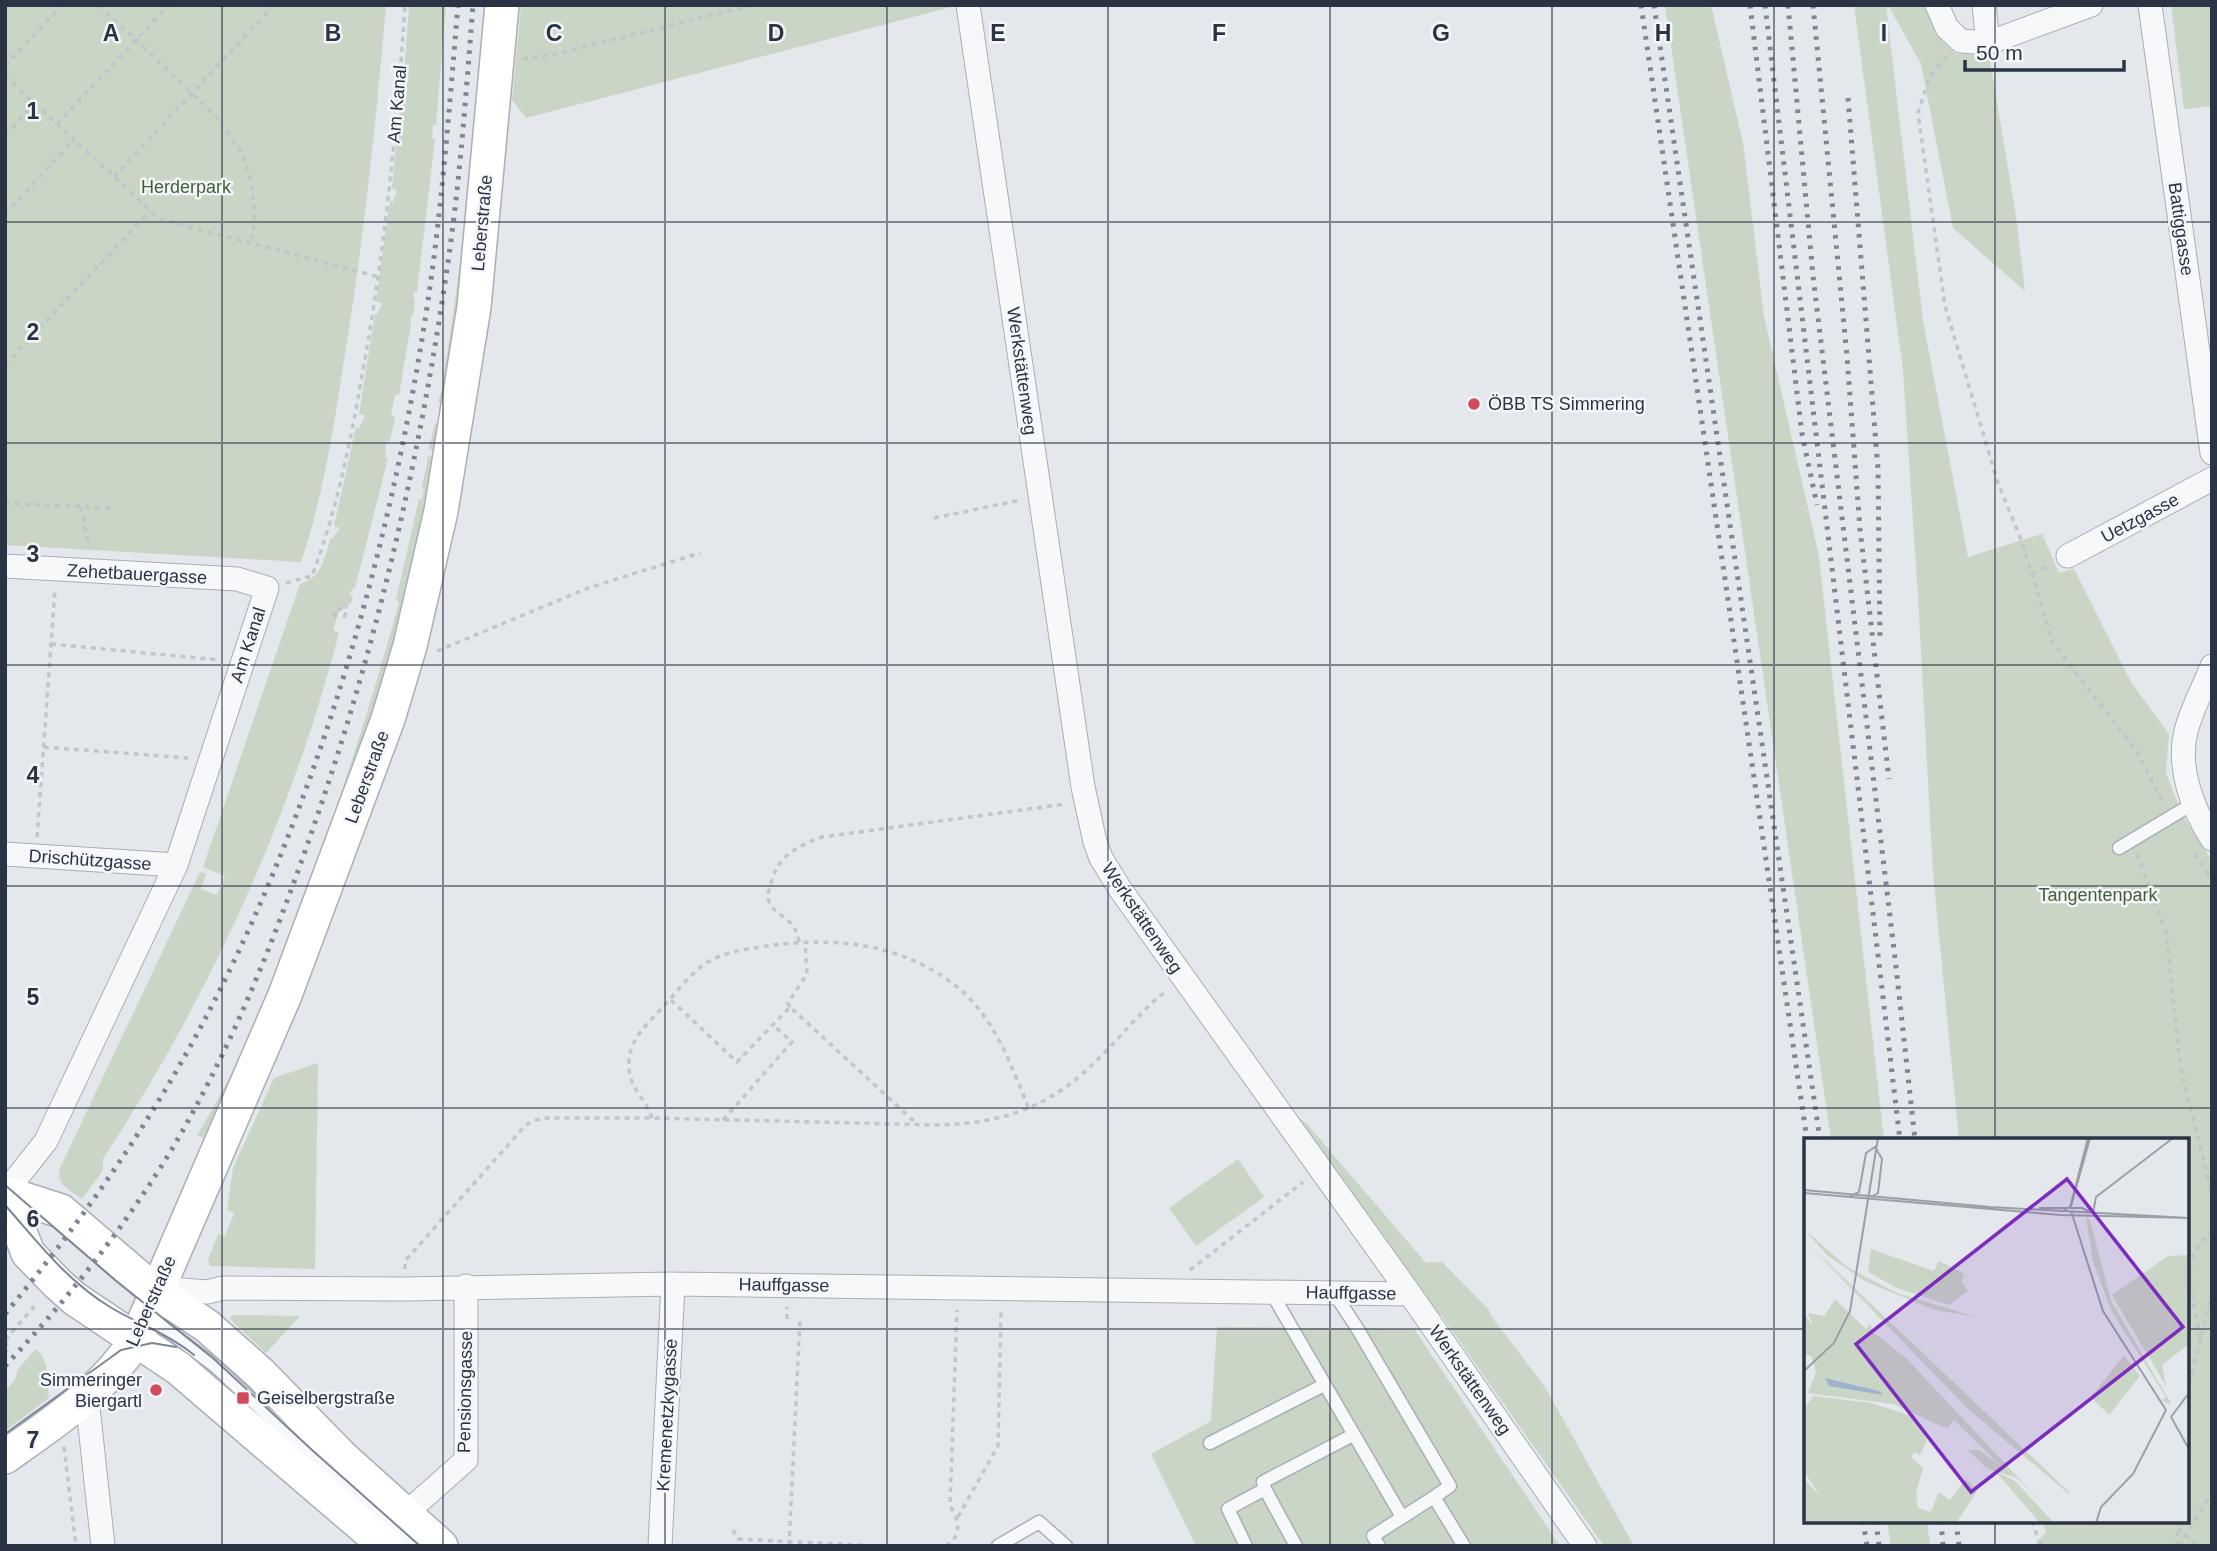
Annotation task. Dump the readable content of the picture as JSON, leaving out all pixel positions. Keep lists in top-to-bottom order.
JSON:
{
  "streets": {
    "main road": ["Leberstraße"],
    "street": [
      "Am Kanal",
      "Battiggasse",
      "Werkstättenweg",
      "Uetzgasse",
      "Zehetbauergasse",
      "Drischützgasse",
      "Hauffgasse",
      "Pensionsgasse",
      "Kremenetzkygasse"
    ]
  },
  "crossings": [
    ["Am Kanal", "Zehetbauergasse"],
    ["Am Kanal", "Drischützgasse"],
    ["Leberstraße", "Hauffgasse"],
    ["Werkstättenweg", "Hauffgasse"],
    ["Hauffgasse", "Pensionsgasse"],
    ["Hauffgasse", "Kremenetzkygasse"]
  ],
  "parks": ["Herderpark", "Tangentenpark"],
  "places": {
    "other": ["ÖBB TS Simmering", "Simmeringer Biergartl"],
    "transit": ["Geiselbergstraße"]
  },
  "scale_bar": "50 m",
  "grid": {
    "columns": [
      "A",
      "B",
      "C",
      "D",
      "E",
      "F",
      "G",
      "H",
      "I"
    ],
    "rows": [
      "1",
      "2",
      "3",
      "4",
      "5",
      "6",
      "7"
    ]
  }
}
